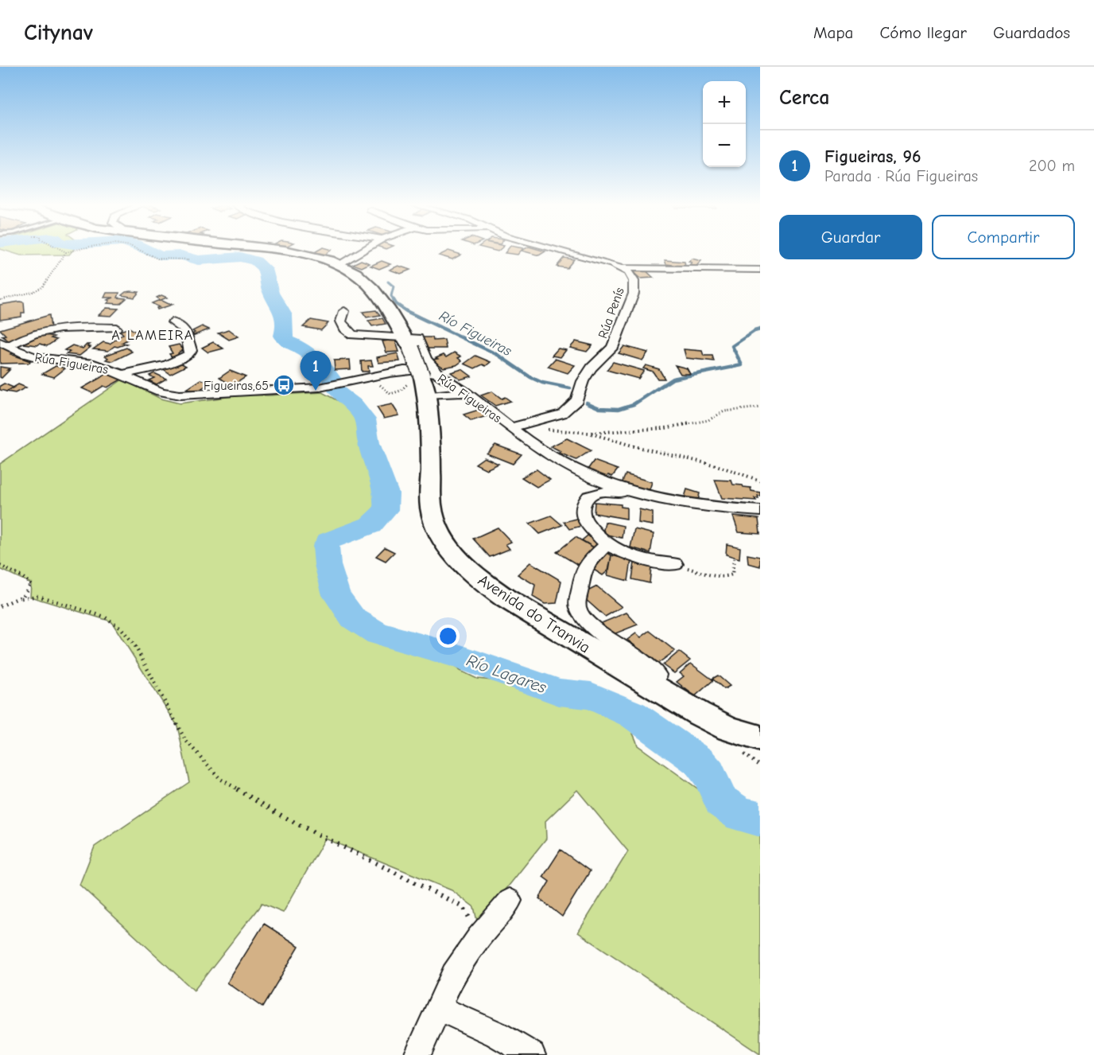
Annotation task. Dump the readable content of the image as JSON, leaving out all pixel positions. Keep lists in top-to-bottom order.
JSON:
{
  "streets": {
    "main road": ["Avenida do Tranvia"],
    "street": ["Rúa Penís", "Rúa Figueiras"]
  },
  "crossings": [
    ["Rúa Penís", "Rúa Figueiras"],
    ["Rúa Figueiras", "Avenida do Tranvia"]
  ],
  "districts": ["A LAMEIRA"],
  "water": ["Río Figueiras", "Río Lagares"],
  "places": {
    "bus stop": ["Figueiras,65"]
  },
  "page": {
    "header": "Citynav",
    "nav": ["Mapa", "Cómo llegar", "Guardados"],
    "heading": "Cerca",
    "map_buttons": ["+", "−"],
    "list": [
      {
        "mark": "1",
        "name": "Figueiras, 96",
        "note": "Parada · Rúa Figueiras",
        "value": "200 m"
      }
    ],
    "buttons": ["Guardar", "Compartir"],
    "pins": "1"
  }
}
